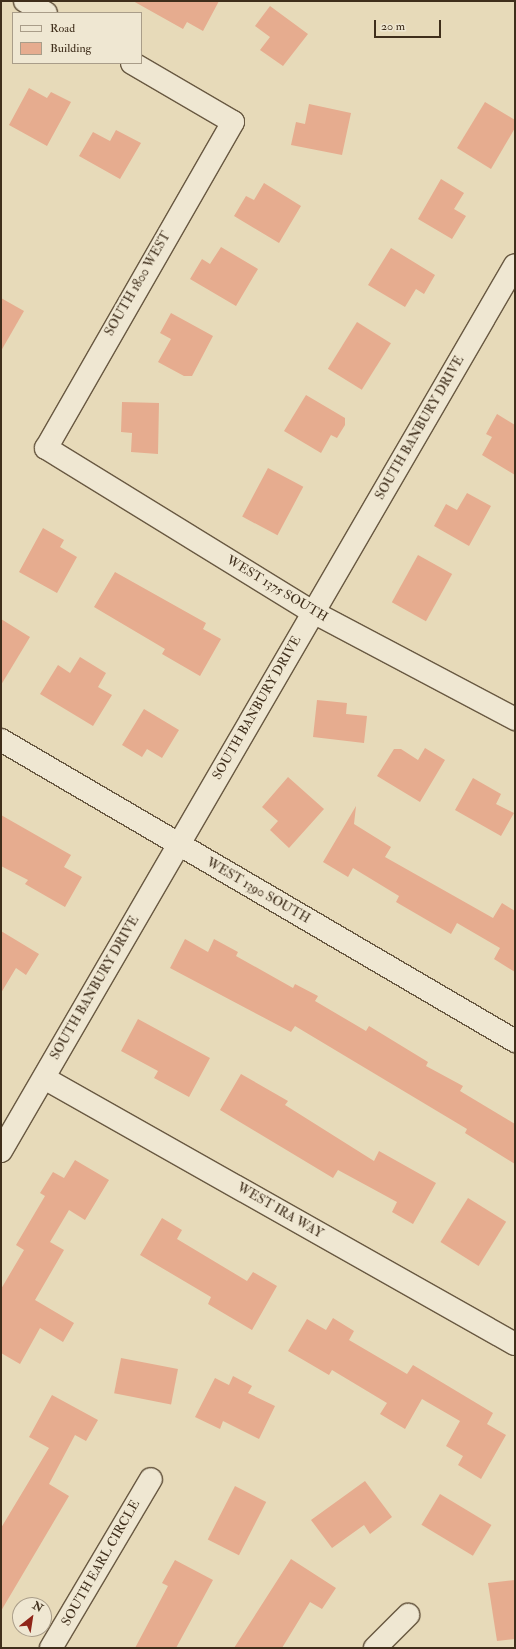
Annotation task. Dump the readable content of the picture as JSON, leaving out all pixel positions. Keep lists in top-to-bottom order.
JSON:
{
  "streets": {
    "street": [
      "SOUTH 1800 WEST",
      "SOUTH BANBURY DRIVE",
      "WEST 1375 SOUTH",
      "WEST 1390 SOUTH",
      "WEST IRA WAY",
      "SOUTH EARL CIRCLE"
    ]
  },
  "crossings": [
    ["SOUTH 1800 WEST", "WEST 1375 SOUTH"],
    ["SOUTH BANBURY DRIVE", "WEST 1375 SOUTH"],
    ["SOUTH BANBURY DRIVE", "WEST 1390 SOUTH"],
    ["SOUTH BANBURY DRIVE", "WEST IRA WAY"]
  ],
  "legend": ["Road", "Building"],
  "scale_bar": "20 m",
  "north": "top right"
}
